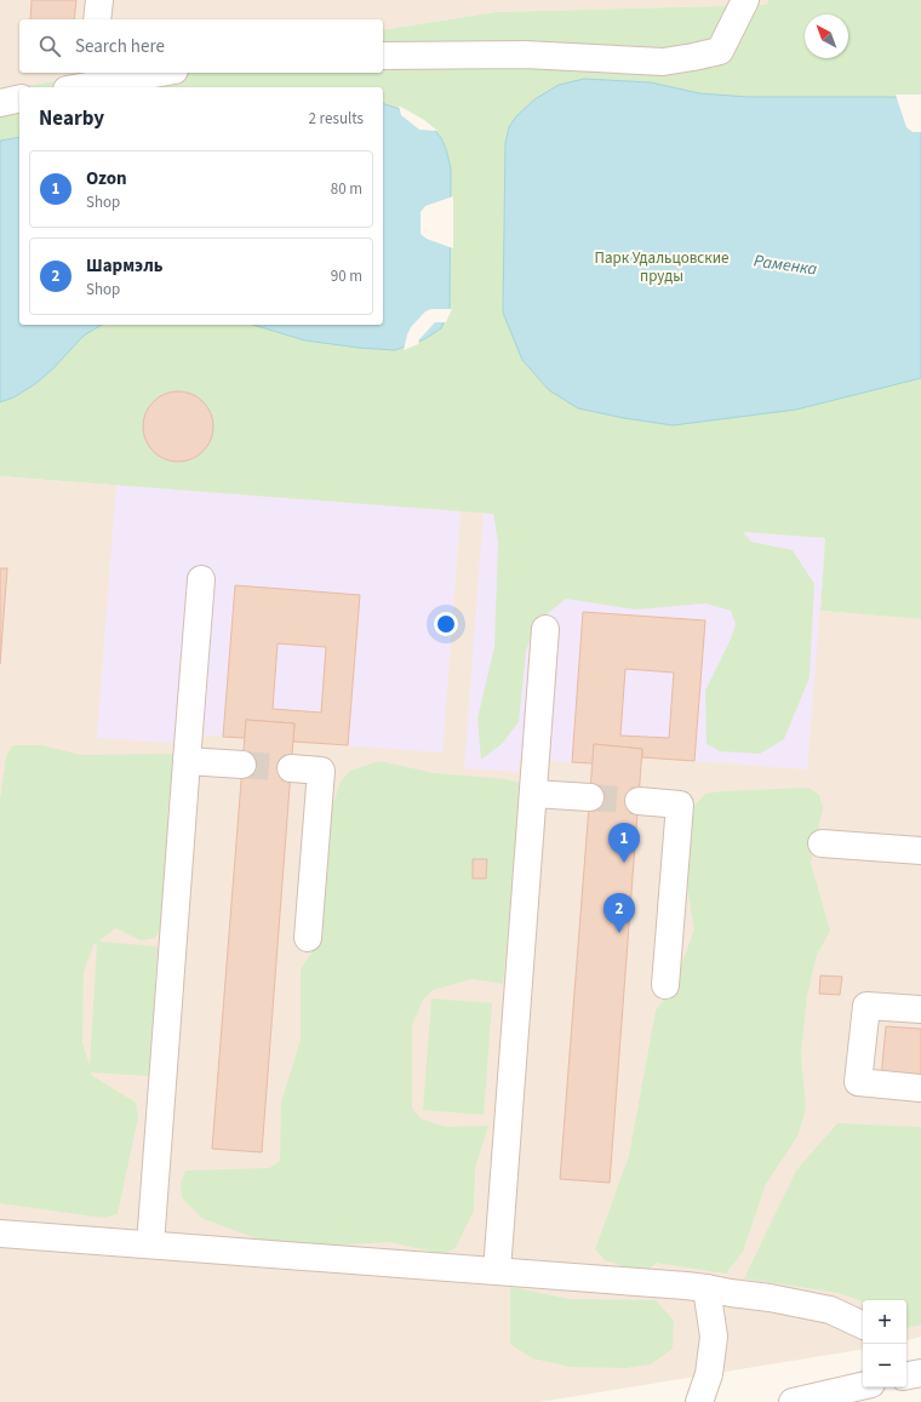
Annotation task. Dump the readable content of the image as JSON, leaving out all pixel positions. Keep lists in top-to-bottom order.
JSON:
{
  "water": ["Раменка"],
  "parks": ["Парк Удальцовские пруды"],
  "north": "top left",
  "page": {
    "search": "Search here",
    "heading": ["Nearby", "2 results"],
    "list": [
      {
        "mark": "1",
        "name": "Ozon",
        "note": "Shop",
        "value": "80 m"
      },
      {
        "mark": "2",
        "name": "Шармэль",
        "note": "Shop",
        "value": "90 m"
      }
    ],
    "pins": ["1", "2"],
    "map_buttons": ["+", "−"]
  }
}
